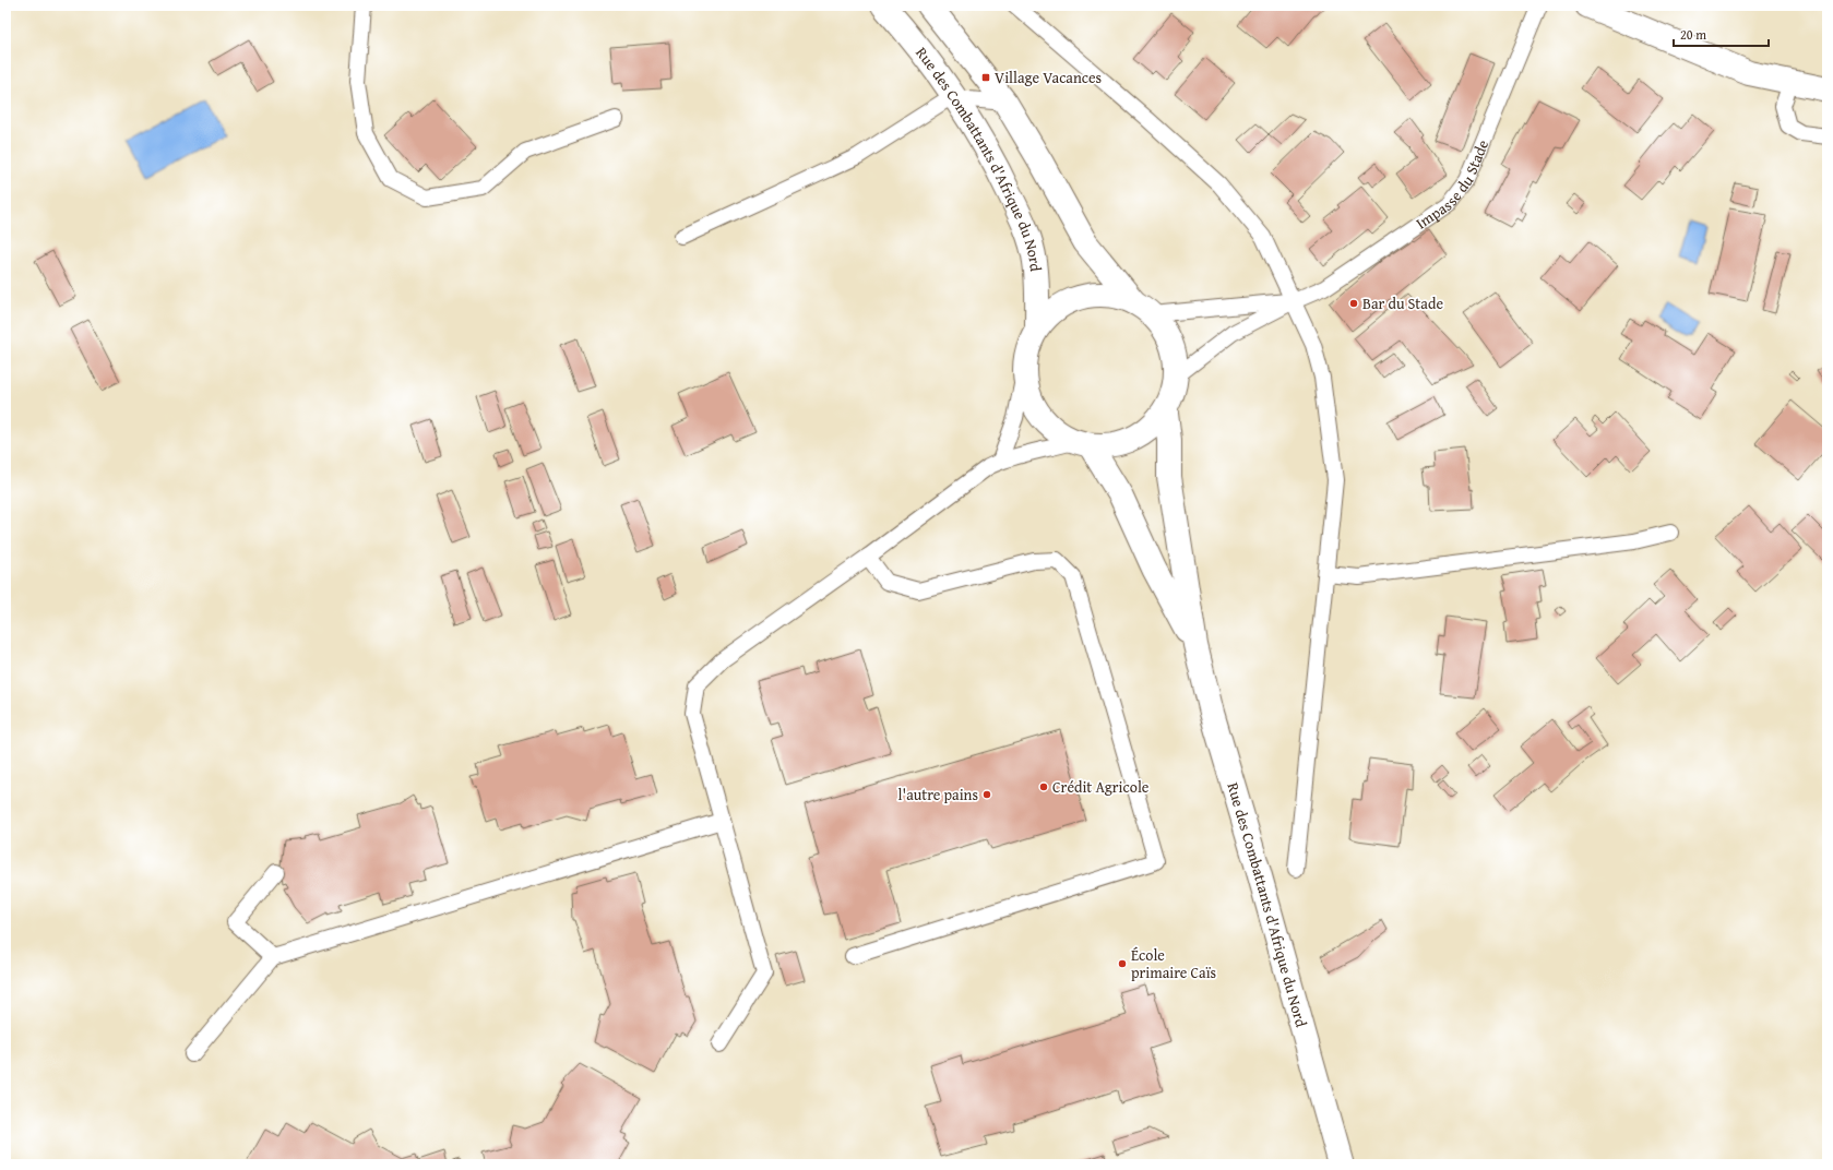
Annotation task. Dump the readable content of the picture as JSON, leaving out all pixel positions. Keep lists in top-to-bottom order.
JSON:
{
  "streets": {
    "main road": ["Rue des Combattants d'Afrique du Nord"],
    "lane": ["Impasse du Stade"]
  },
  "places": {
    "transit": ["Village Vacances"],
    "other": [
      "Bar du Stade",
      "Crédit Agricole",
      "l'autre pains",
      "École primaire Caïs"
    ]
  },
  "scale_bar": "20 m"
}
